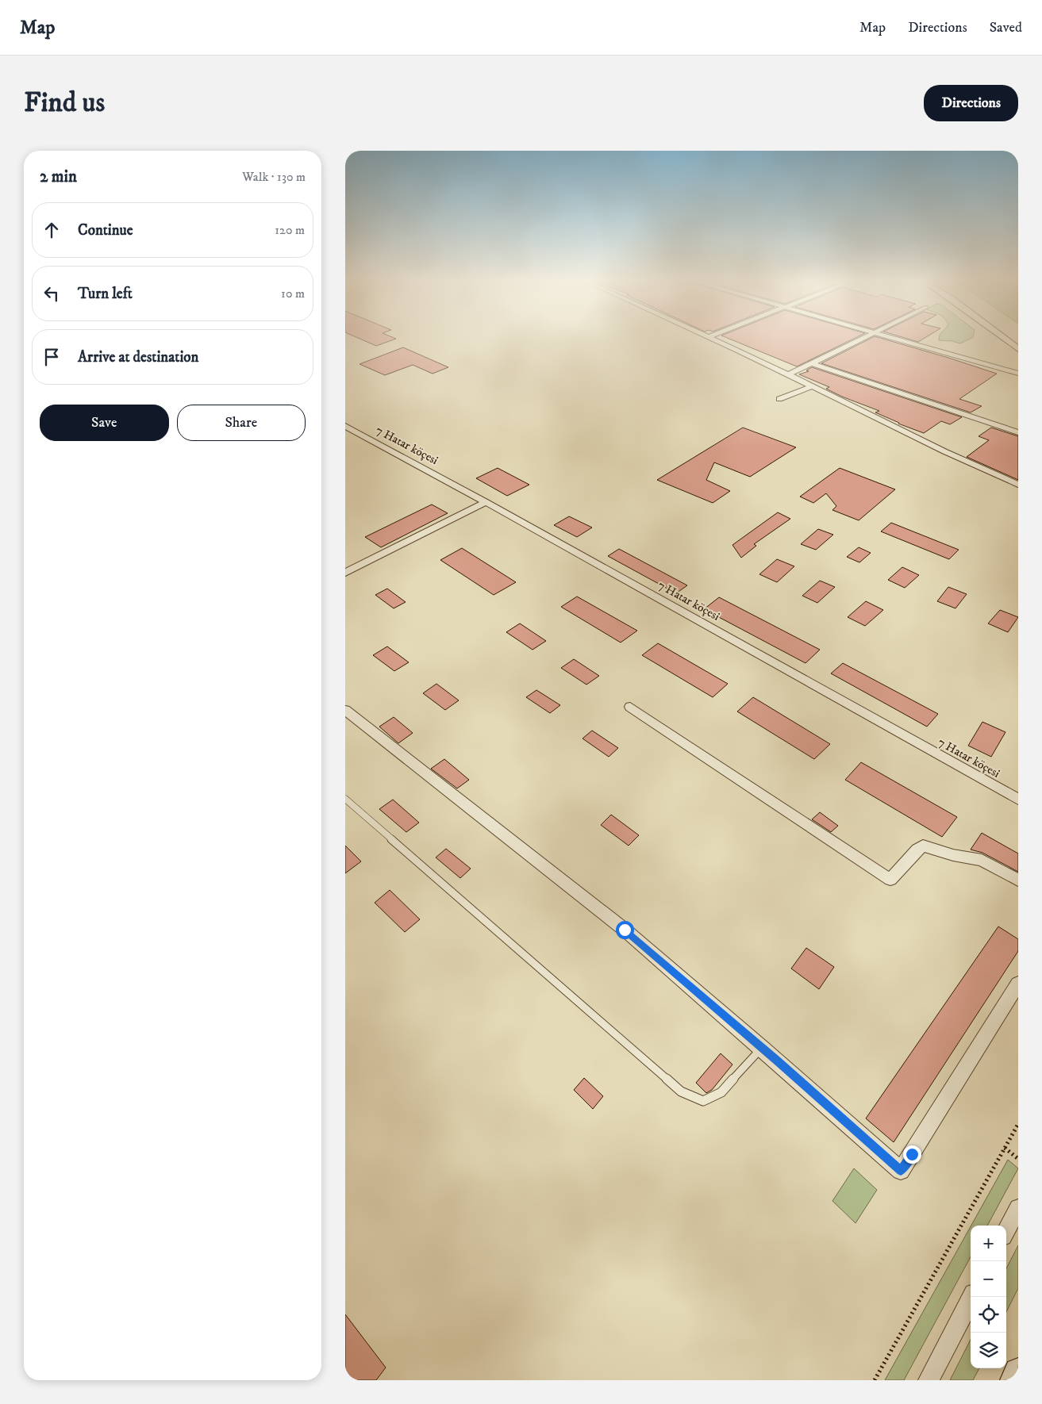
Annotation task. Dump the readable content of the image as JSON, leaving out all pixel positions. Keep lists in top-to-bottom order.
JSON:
{
  "streets": {
    "street": ["7 Hatar köçesi"]
  },
  "page": {
    "header": "Map",
    "nav": ["Map", "Directions", "Saved"],
    "buttons": [
      "Directions",
      ["Save", "Share"]
    ],
    "title": "Find us",
    "heading": ["2 min", "Walk · 130 m"],
    "list": [
      ["Continue", "120 m"],
      ["Turn left", "10 m"],
      "Arrive at destination"
    ],
    "map_buttons": ["+", "−"]
  }
}
